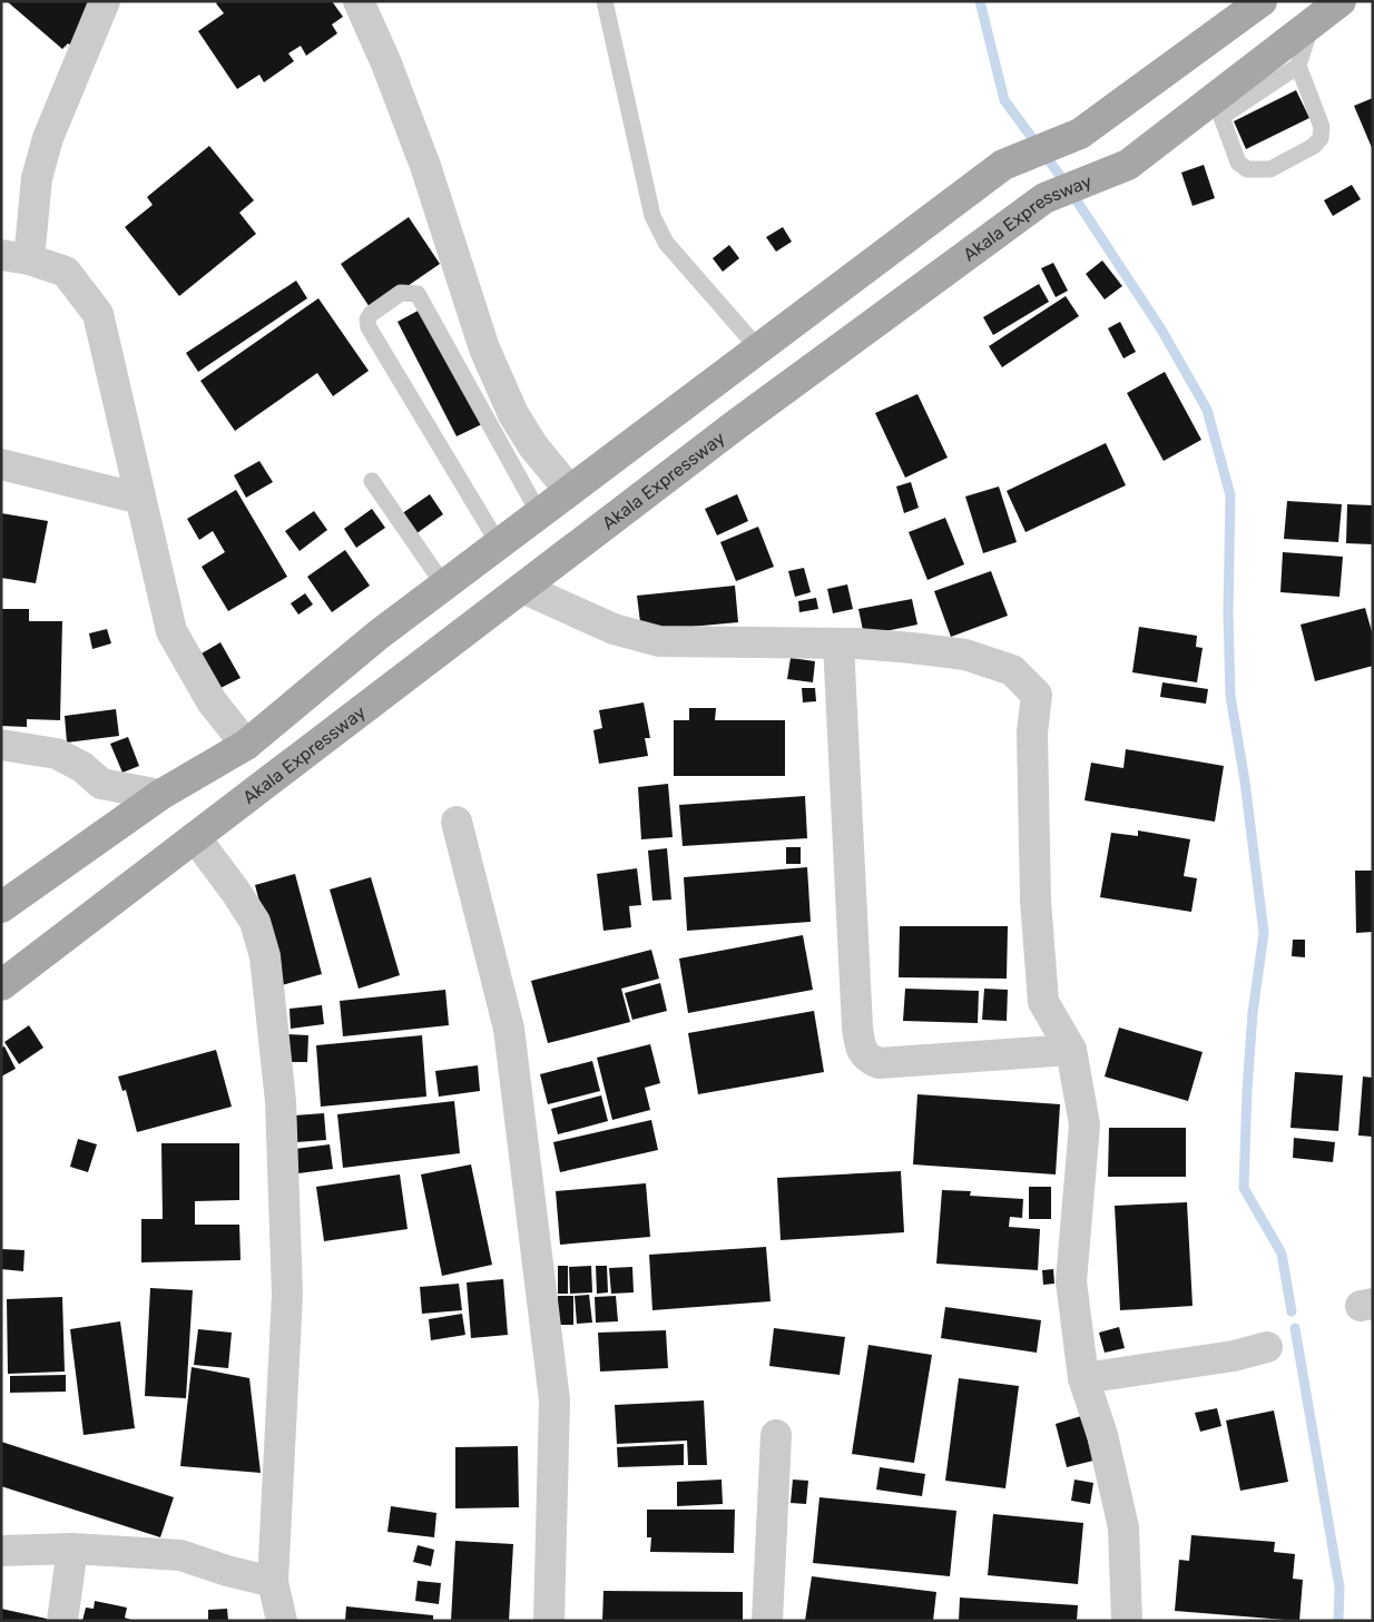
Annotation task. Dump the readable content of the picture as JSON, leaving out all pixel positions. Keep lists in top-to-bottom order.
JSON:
{
  "streets": {
    "main road": ["Akala Expressway"]
  }
}
